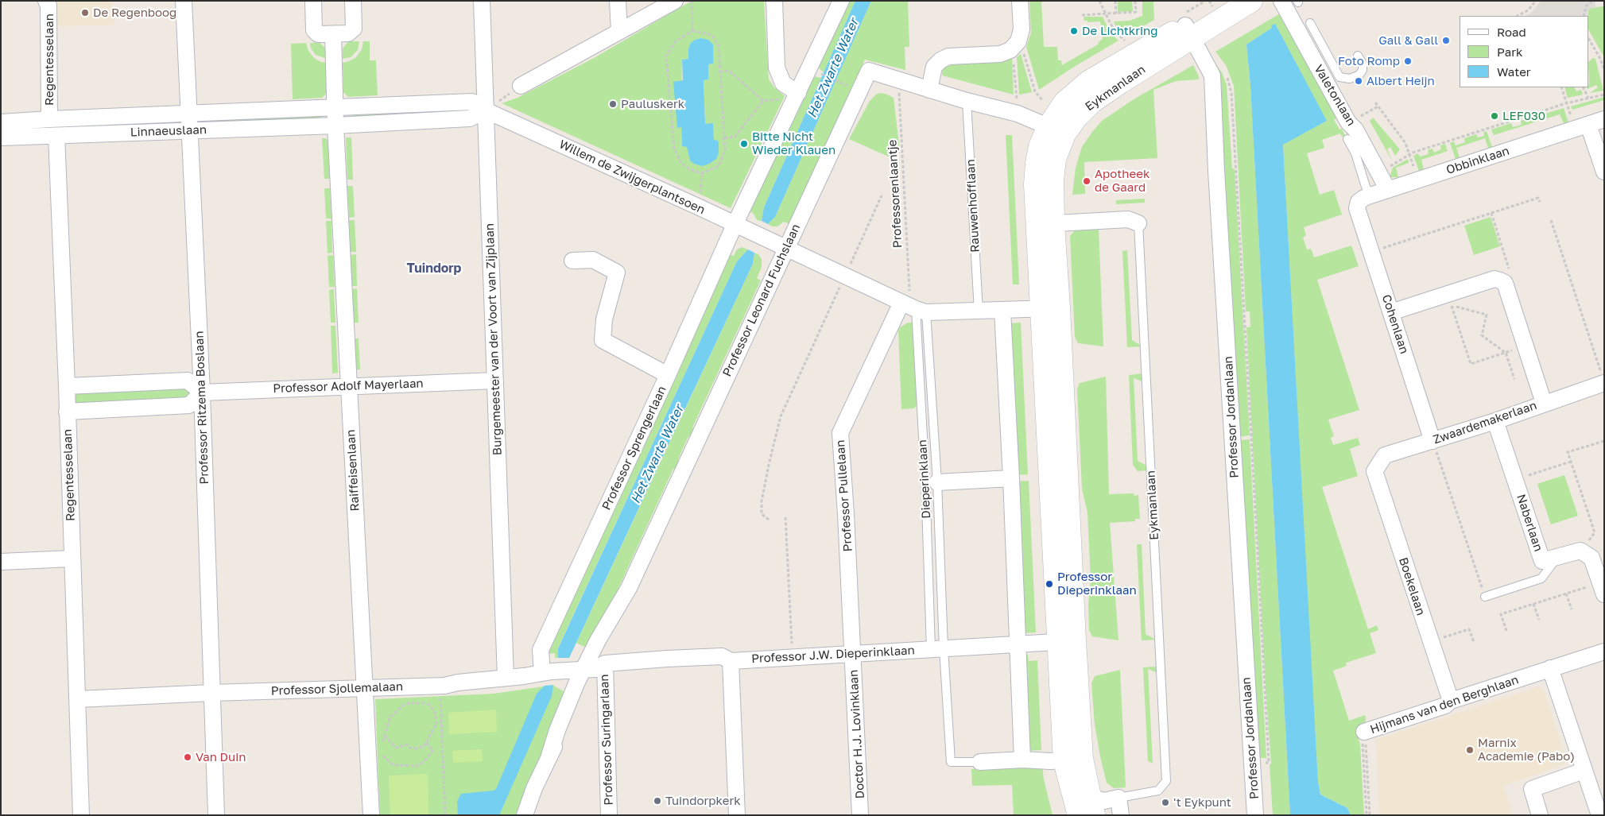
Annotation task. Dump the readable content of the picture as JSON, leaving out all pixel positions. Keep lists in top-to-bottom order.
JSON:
{
  "streets": {
    "main road": ["Eykmanlaan"],
    "street": [
      "Regentesselaan",
      "Valetonlaan",
      "Linnaeuslaan",
      "Obbinklaan",
      "Willem de Zwijgerplantsoen",
      "Professor Leonard Fuchslaan",
      "Cohenlaan",
      "Burgemeester van der Voort van Zijplaan",
      "Professor Adolf Mayerlaan",
      "Professor Ritzema Boslaan",
      "Professor Jordanlaan",
      "Zwaardemakerlaan",
      "Professor Sprengerlaan",
      "Raiffeisenlaan",
      "Professor Pullelaan",
      "Naberlaan",
      "Boekelaan",
      "Professor J.W. Dieperinklaan",
      "Professor Sjollemalaan",
      "Hijmans van den Berghlaan",
      "Doctor H.J. Lovinklaan",
      "Professor Suringarlaan"
    ],
    "lane": ["Rauwenhofflaan", "Dieperinklaan"],
    "path": ["Professorenlaantje"]
  },
  "crossings": [
    ["Regentesselaan", "Linnaeuslaan"],
    ["Regentesselaan", "Professor Sjollemalaan"],
    ["Eykmanlaan", "Professor Jordanlaan"],
    ["Eykmanlaan", "Professor J.W. Dieperinklaan"],
    ["Valetonlaan", "Obbinklaan"],
    ["Linnaeuslaan", "Willem de Zwijgerplantsoen"],
    ["Linnaeuslaan", "Burgemeester van der Voort van Zijplaan"],
    ["Linnaeuslaan", "Professor Ritzema Boslaan"],
    ["Linnaeuslaan", "Raiffeisenlaan"],
    ["Obbinklaan", "Cohenlaan"],
    ["Willem de Zwijgerplantsoen", "Professorenlaantje"],
    ["Willem de Zwijgerplantsoen", "Professor Leonard Fuchslaan"],
    ["Willem de Zwijgerplantsoen", "Burgemeester van der Voort van Zijplaan"],
    ["Willem de Zwijgerplantsoen", "Professor Sprengerlaan"],
    ["Willem de Zwijgerplantsoen", "Dieperinklaan"],
    ["Willem de Zwijgerplantsoen", "Professor Pullelaan"],
    ["Professorenlaantje", "Professor Leonard Fuchslaan"],
    ["Professorenlaantje", "Dieperinklaan"],
    ["Professorenlaantje", "Professor Pullelaan"],
    ["Professor Leonard Fuchslaan", "Professor J.W. Dieperinklaan"],
    ["Professor Leonard Fuchslaan", "Professor Sjollemalaan"],
    ["Professor Leonard Fuchslaan", "Professor Suringarlaan"],
    ["Cohenlaan", "Zwaardemakerlaan"],
    ["Burgemeester van der Voort van Zijplaan", "Professor Adolf Mayerlaan"],
    ["Burgemeester van der Voort van Zijplaan", "Professor Sjollemalaan"],
    ["Professor Adolf Mayerlaan", "Professor Ritzema Boslaan"],
    ["Professor Adolf Mayerlaan", "Raiffeisenlaan"],
    ["Professor Ritzema Boslaan", "Professor Sjollemalaan"],
    ["Zwaardemakerlaan", "Naberlaan"],
    ["Zwaardemakerlaan", "Boekelaan"],
    ["Professor Sprengerlaan", "Professor Sjollemalaan"],
    ["Raiffeisenlaan", "Professor Sjollemalaan"],
    ["Dieperinklaan", "Professor Pullelaan"],
    ["Dieperinklaan", "Professor J.W. Dieperinklaan"],
    ["Professor Pullelaan", "Professor J.W. Dieperinklaan"],
    ["Professor Pullelaan", "Doctor H.J. Lovinklaan"],
    ["Boekelaan", "Hijmans van den Berghlaan"],
    ["Professor J.W. Dieperinklaan", "Professor Sjollemalaan"],
    ["Professor J.W. Dieperinklaan", "Doctor H.J. Lovinklaan"],
    ["Professor J.W. Dieperinklaan", "Professor Suringarlaan"],
    ["Professor Sjollemalaan", "Professor Suringarlaan"]
  ],
  "districts": ["Tuindorp"],
  "water": ["Het Zwarte Water"],
  "places": [
    "De Regenboog",
    "De Lichtkring",
    "Gall & Gall",
    "Foto Romp",
    "Albert Heijn",
    "Pauluskerk",
    "LEF030",
    "Bitte Nicht Wieder Klauen",
    "Apotheek de Gaard",
    "Professor Dieperinklaan",
    "Marnix Academie (Pabo)",
    "Van Duin",
    "Tuindorpkerk",
    "'t Eykpunt"
  ],
  "legend": ["Road", "Park", "Water"]
}
